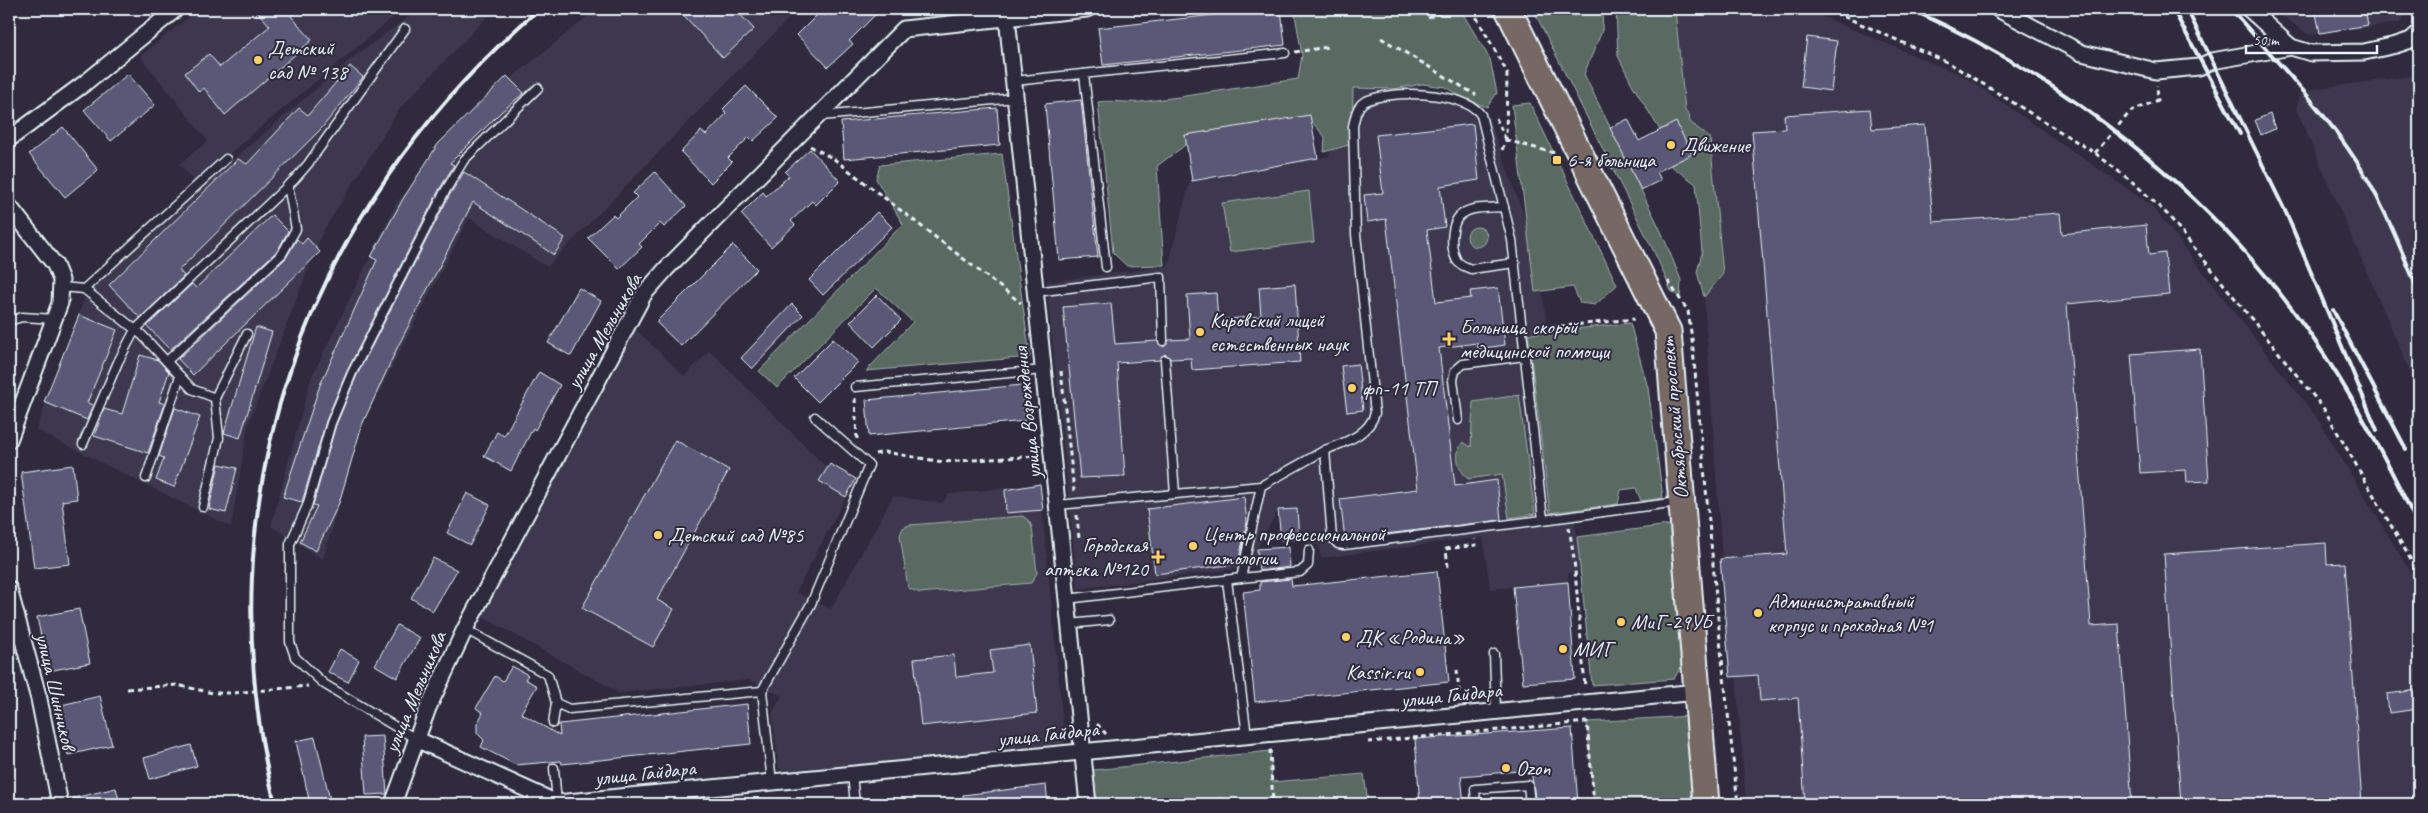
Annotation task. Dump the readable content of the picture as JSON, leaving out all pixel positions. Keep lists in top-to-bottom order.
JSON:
{
  "streets": {
    "main road": ["Октябрьский проспект"],
    "street": [
      "улица Мельникова",
      "улица Возрождения",
      "улица Шинников",
      "улица Гайдара"
    ]
  },
  "crossings": [
    ["улица Мельникова", "улица Возрождения"],
    ["улица Мельникова", "улица Гайдара"],
    ["улица Возрождения", "улица Гайдара"],
    ["Октябрьский проспект", "улица Гайдара"]
  ],
  "places": {
    "other": [
      "Детский сад № 138",
      "Движение",
      "Кировский лицей естественных наук",
      "фп-11 ТП",
      "Детский сад №85",
      "Центр профессиональной патологии",
      "Административный корпус и проходная №1",
      "МиГ-29УБ",
      "ДК «Родина»",
      "МИГ",
      "Kassir.ru",
      "Ozon"
    ],
    "transit": ["6-я больница"],
    "health": ["Больница скорой медицинской помощи", "Городская аптека №120"]
  },
  "scale_bar": "50 m"
}
